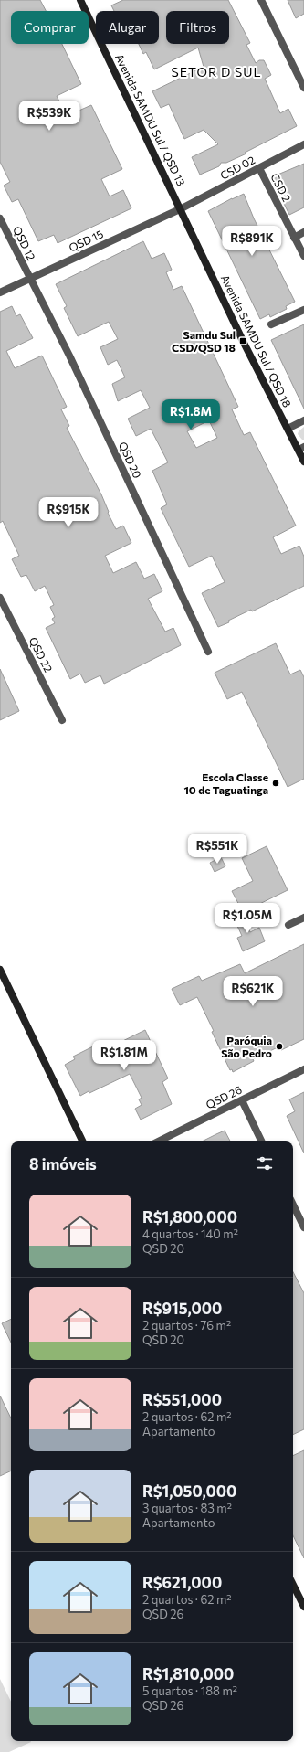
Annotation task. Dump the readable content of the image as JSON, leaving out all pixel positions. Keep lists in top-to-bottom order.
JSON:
{
  "streets": {
    "street": [
      "Avenida SAMDU Sul / QSD 13",
      "CSD 02",
      "CSD 2",
      "QSD 15",
      "QSD 12",
      "Avenida SAMDU Sul / QSD 18",
      "QSD 20",
      "QSD 22",
      "QSD 26"
    ]
  },
  "crossings": [
    ["Avenida SAMDU Sul / QSD 13", "CSD 02"],
    ["Avenida SAMDU Sul / QSD 13", "QSD 15"],
    ["Avenida SAMDU Sul / QSD 13", "Avenida SAMDU Sul / QSD 18"],
    ["CSD 02", "CSD 2"],
    ["CSD 02", "QSD 15"],
    ["CSD 02", "Avenida SAMDU Sul / QSD 18"],
    ["QSD 15", "QSD 12"],
    ["QSD 15", "Avenida SAMDU Sul / QSD 18"],
    ["QSD 15", "QSD 20"],
    ["QSD 12", "QSD 20"]
  ],
  "districts": ["SETOR D SUL"],
  "places": {
    "transit": ["Samdu Sul CSD/QSD 18"],
    "other": ["Escola Classe 10 de Taguatinga", "Paróquia São Pedro"]
  },
  "page": {
    "chip": ["Comprar", "Alugar", "Filtros"],
    "price": [
      "R$539K",
      "R$891K",
      "R$1.8M",
      "R$915K",
      "R$551K",
      "R$1.05M",
      "R$621K",
      "R$1.81M"
    ],
    "heading": "8 imóveis",
    "list": [
      {
        "name": "R$1,800,000",
        "note": "4 quartos · 140 m² · QSD 20"
      },
      {
        "name": "R$915,000",
        "note": "2 quartos · 76 m² · QSD 20"
      },
      {
        "name": "R$551,000",
        "note": "2 quartos · 62 m² · Apartamento"
      },
      {
        "name": "R$1,050,000",
        "note": "3 quartos · 83 m² · Apartamento"
      },
      {
        "name": "R$621,000",
        "note": "2 quartos · 62 m² · QSD 26"
      },
      {
        "name": "R$1,810,000",
        "note": "5 quartos · 188 m² · QSD 26"
      }
    ]
  }
}
